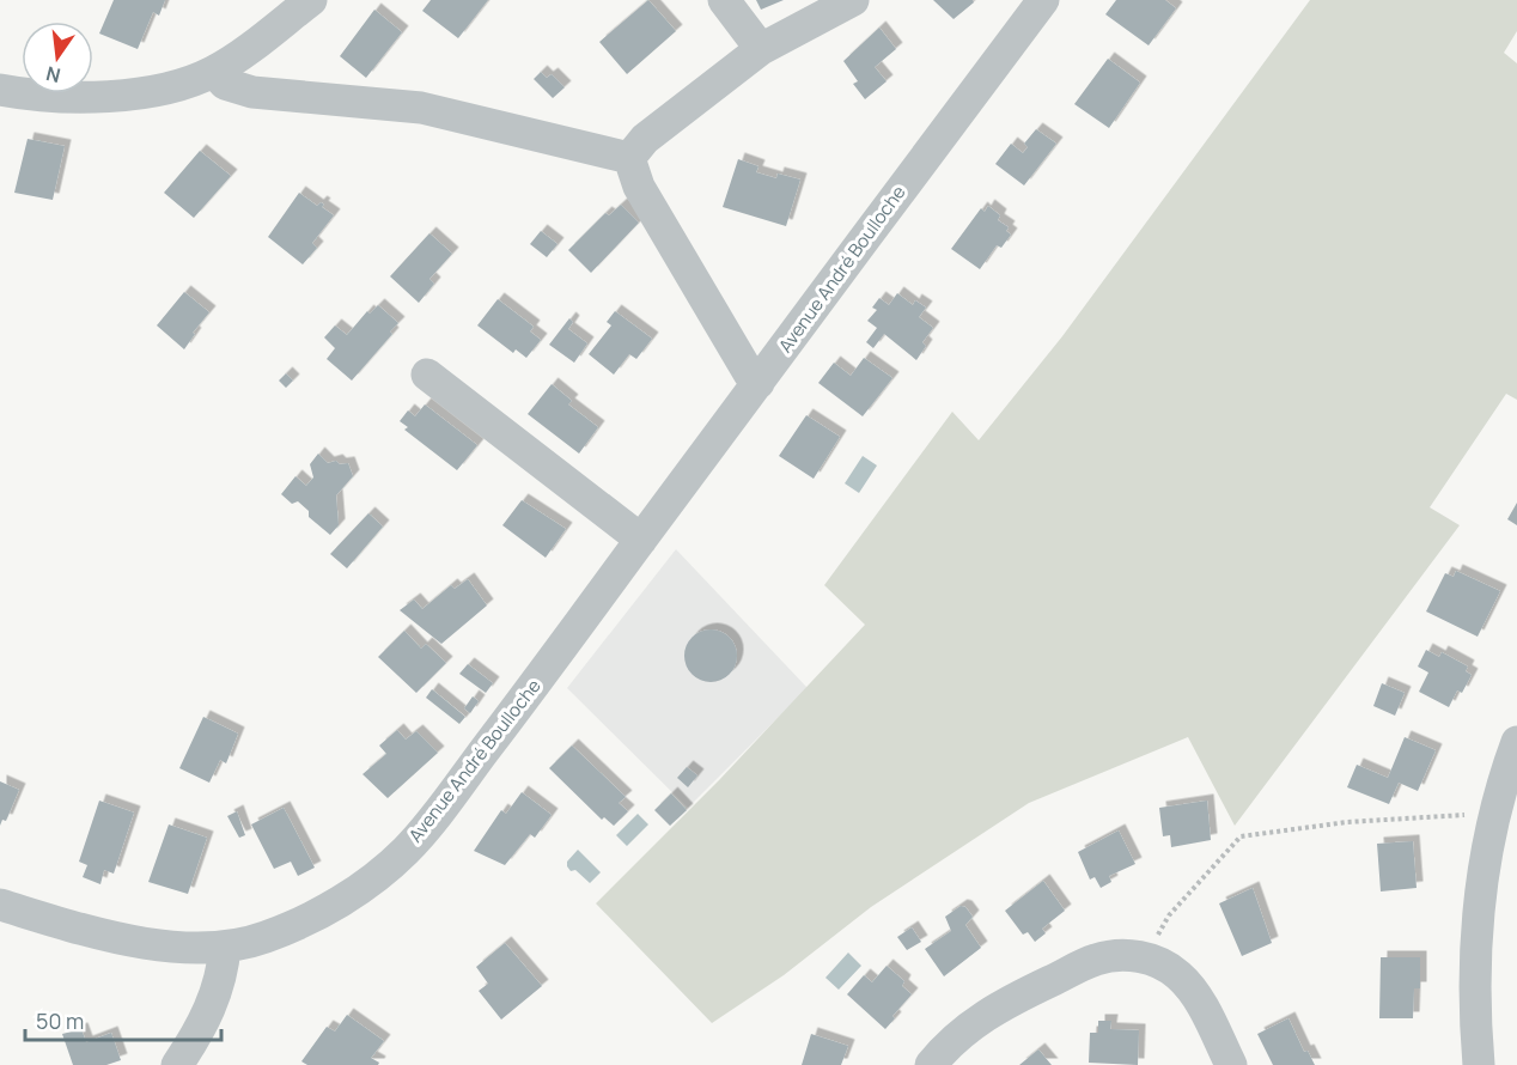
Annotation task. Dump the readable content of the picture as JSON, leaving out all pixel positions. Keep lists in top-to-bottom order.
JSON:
{
  "streets": {
    "street": ["Avenue André Boulloche"]
  },
  "scale_bar": "50 m",
  "north": "bottom"
}
